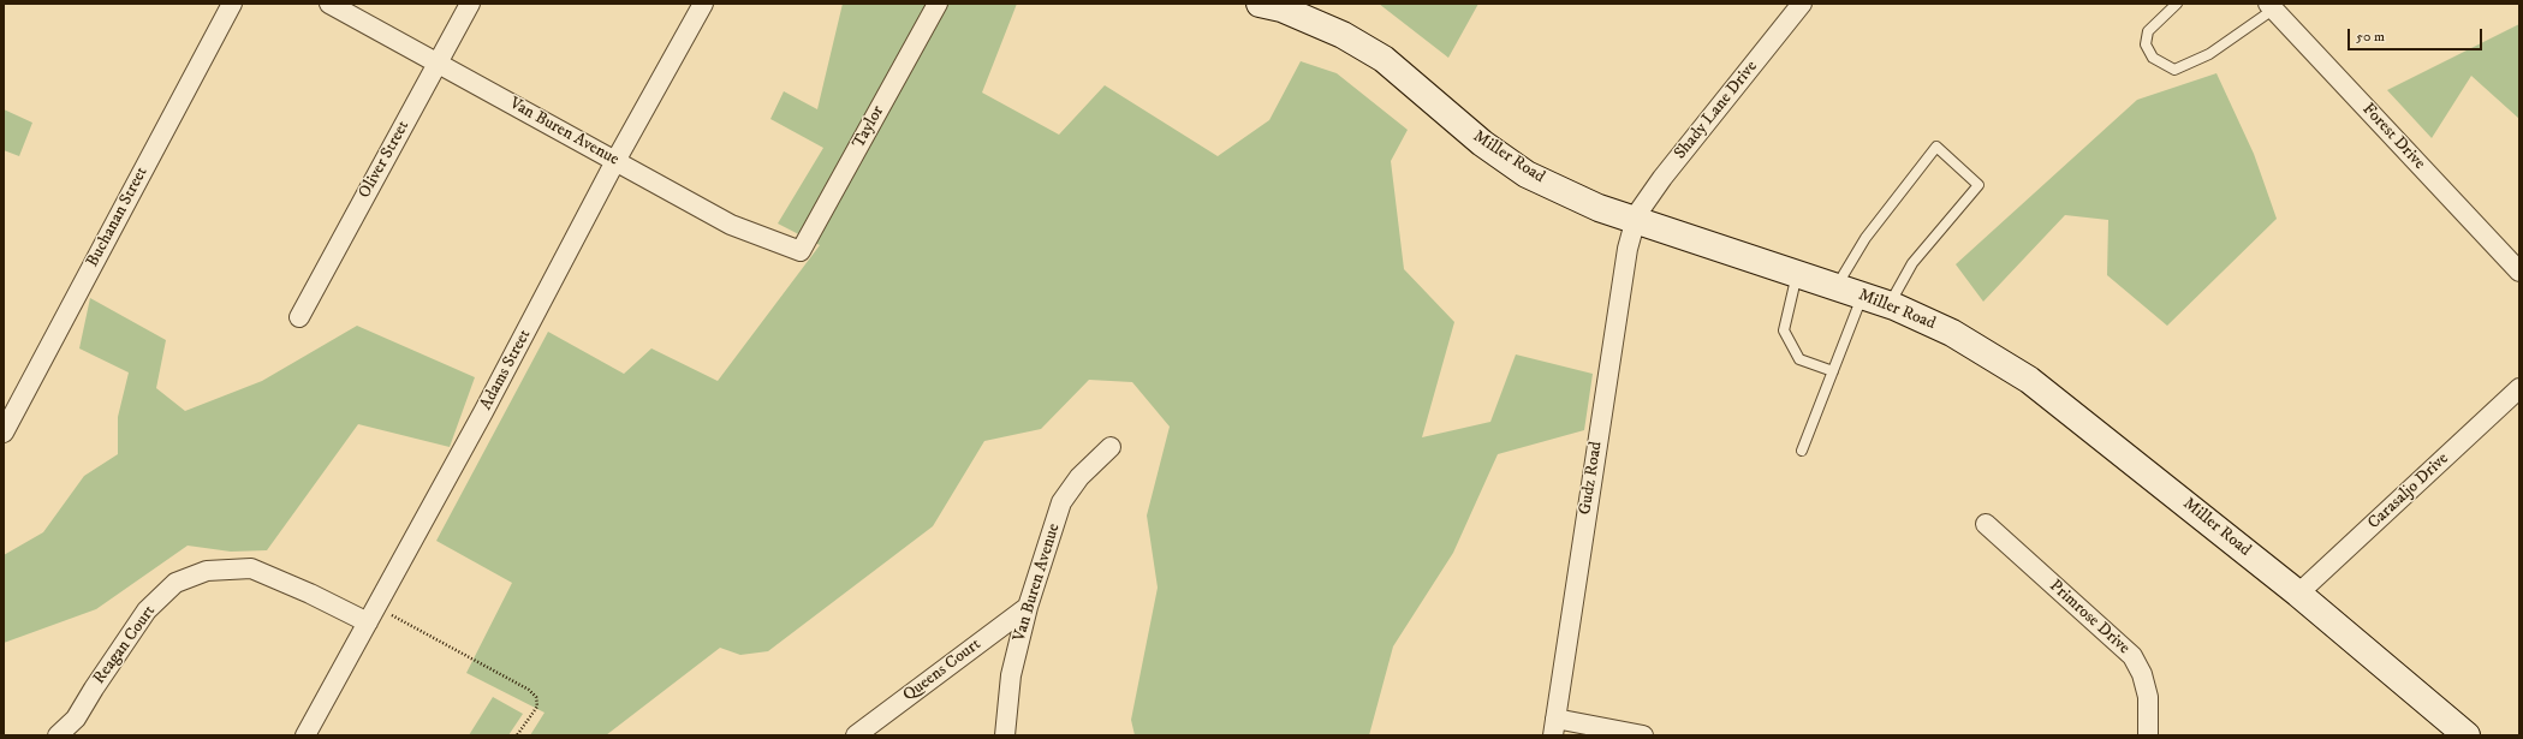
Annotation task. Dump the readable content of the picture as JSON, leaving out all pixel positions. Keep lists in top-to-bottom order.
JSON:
{
  "streets": {
    "street": [
      "Shady Lane Drive",
      "Taylor",
      "Van Buren Avenue",
      "Forest Drive",
      "Miller Road",
      "Oliver Street",
      "Buchanan Street",
      "Adams Street",
      "Gudz Road",
      "Carasaljo Drive",
      "Primrose Drive",
      "Reagan Court",
      "Queens Court"
    ]
  },
  "crossings": [
    ["Shady Lane Drive", "Miller Road"],
    ["Shady Lane Drive", "Gudz Road"],
    ["Taylor", "Van Buren Avenue"],
    ["Van Buren Avenue", "Oliver Street"],
    ["Van Buren Avenue", "Adams Street"],
    ["Van Buren Avenue", "Queens Court"],
    ["Miller Road", "Gudz Road"],
    ["Miller Road", "Carasaljo Drive"],
    ["Adams Street", "Reagan Court"]
  ],
  "scale_bar": "50 m"
}
